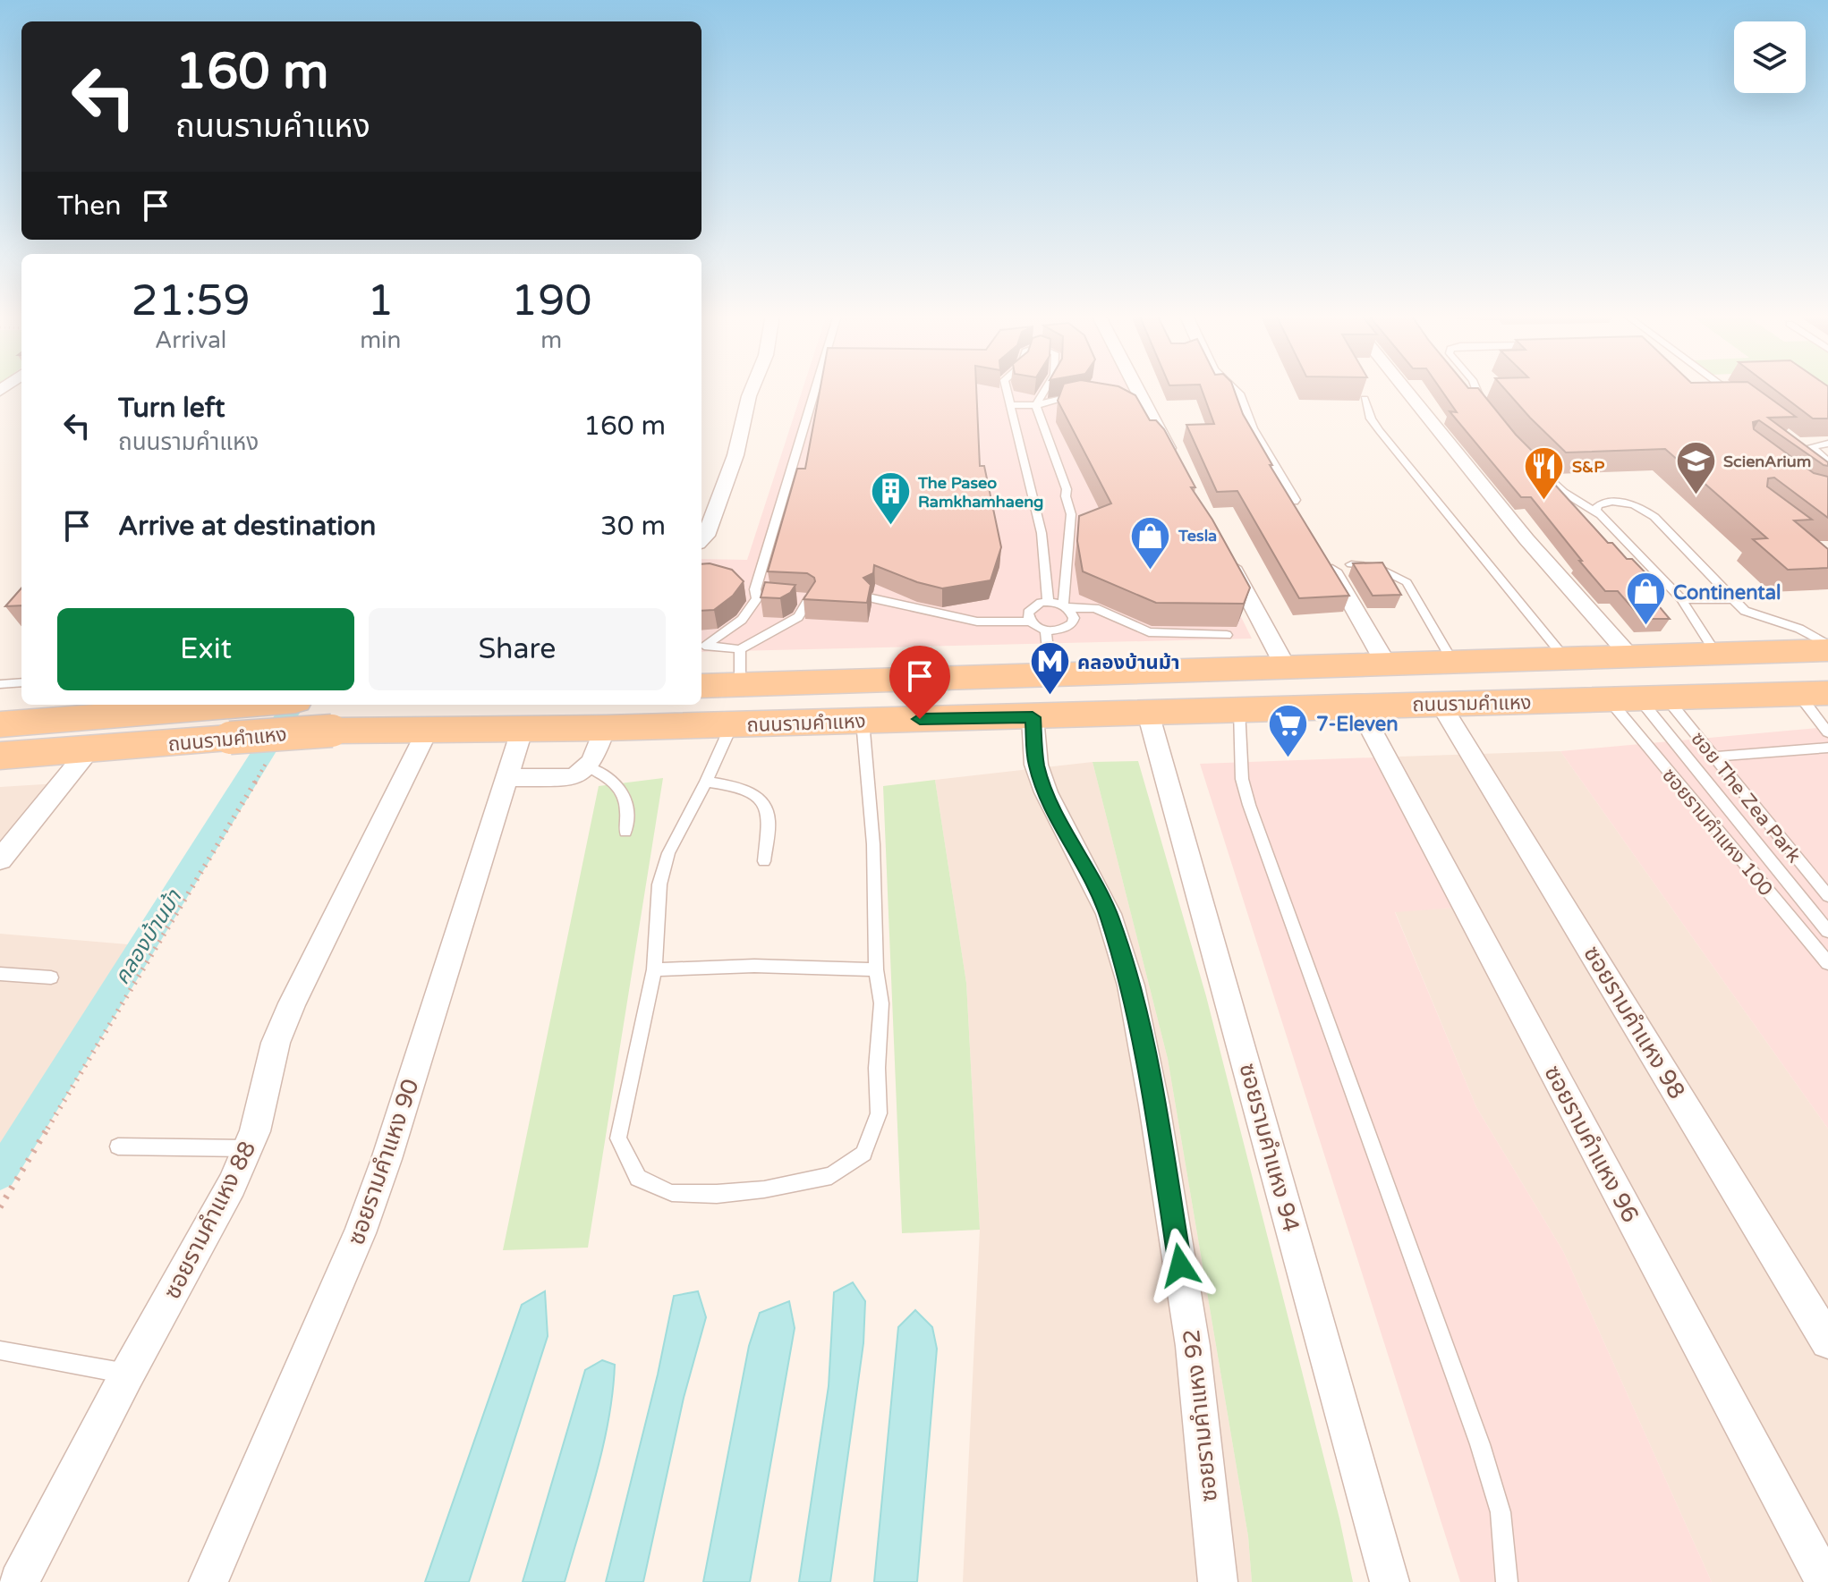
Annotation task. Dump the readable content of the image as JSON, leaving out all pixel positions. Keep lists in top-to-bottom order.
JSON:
{
  "streets": {
    "main road": ["ถนนรามคำแหง"],
    "street": [
      "ซอยรามคําแหง 98",
      "ซอยรามคําแหง 96",
      "ซอยรามคําแหง 94",
      "ซอยรามคำแหง 90",
      "ซอยรามคำแหง 88",
      "ซอยรามคําแหง 92"
    ],
    "lane": ["ซอย The Zea Park", "ซอยรามคำแหง 100"]
  },
  "crossings": [
    ["ถนนรามคำแหง", "ซอย The Zea Park"],
    ["ถนนรามคำแหง", "ซอยรามคำแหง 100"],
    ["ถนนรามคำแหง", "ซอยรามคําแหง 98"],
    ["ถนนรามคำแหง", "ซอยรามคําแหง 96"],
    ["ถนนรามคำแหง", "ซอยรามคําแหง 94"],
    ["ถนนรามคำแหง", "ซอยรามคำแหง 90"],
    ["ถนนรามคำแหง", "ซอยรามคำแหง 88"],
    ["ถนนรามคำแหง", "ซอยรามคําแหง 92"],
    ["ซอย The Zea Park", "ซอยรามคำแหง 100"]
  ],
  "water": ["คลองบ้านม้า"],
  "places": {
    "school or university": ["ScienArium"],
    "restaurant": ["S&P"],
    "building": ["The Paseo Ramkhamhaeng"],
    "shop": ["Tesla", "Continental"],
    "metro station": ["คลองบ้านม้า"],
    "supermarket": ["7-Eleven"]
  },
  "page": {
    "turn": ["160 m", "ถนนรามคำแหง"],
    "then": "Then",
    "eta": [
      "21:59",
      "Arrival",
      "1",
      "min",
      "190",
      "m"
    ],
    "list": [
      {
        "name": "Turn left",
        "note": "ถนนรามคำแหง",
        "value": "160 m"
      },
      {
        "name": "Arrive at destination",
        "value": "30 m"
      }
    ],
    "buttons": ["Exit", "Share"]
  }
}
